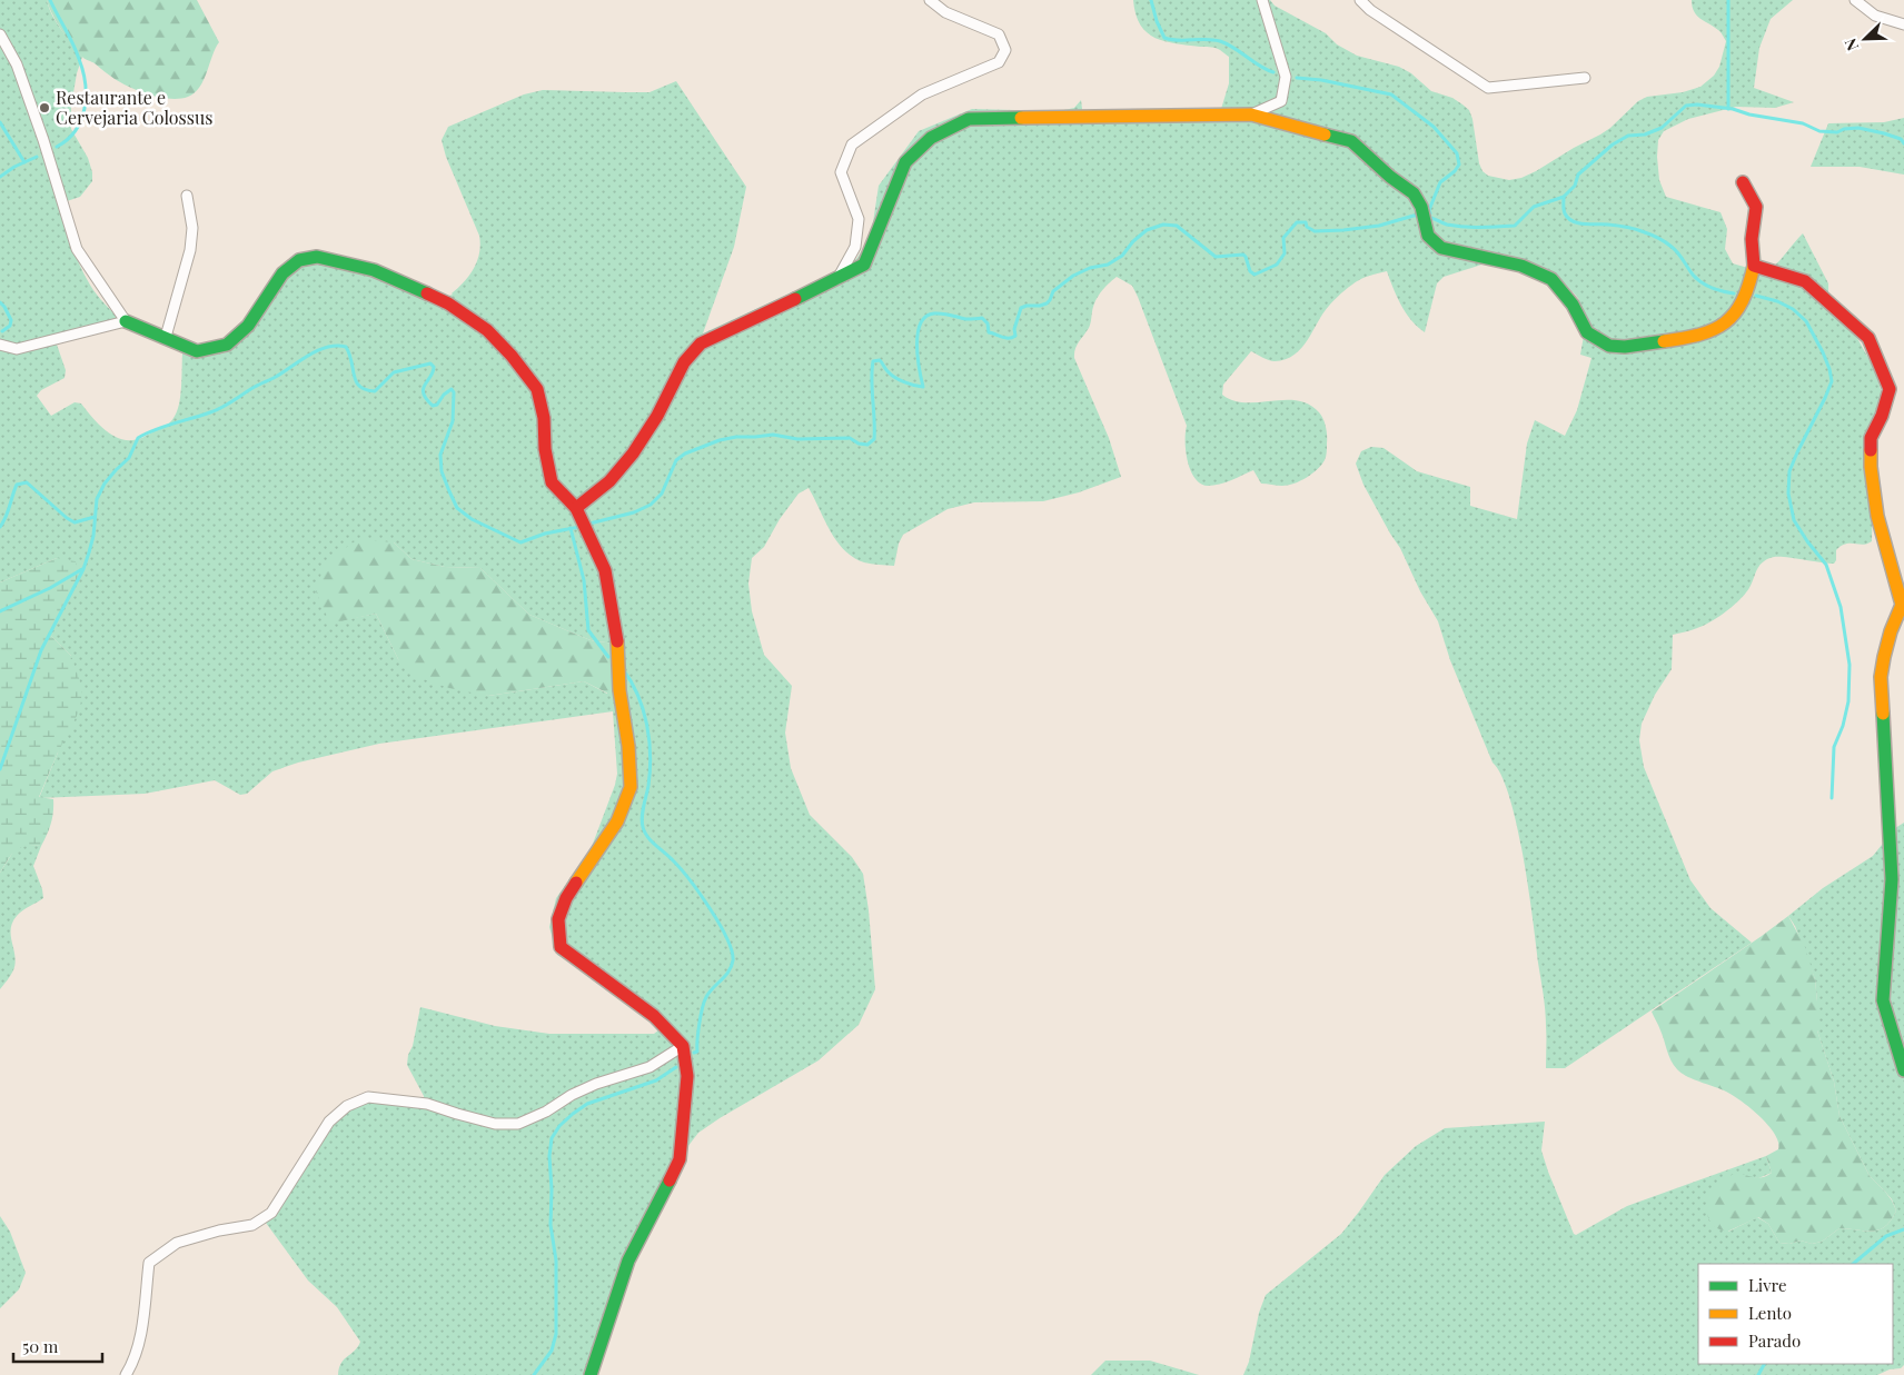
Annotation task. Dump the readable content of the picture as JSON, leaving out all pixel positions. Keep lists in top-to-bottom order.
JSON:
{
  "places": ["Restaurante e Cervejaria Colossus"],
  "legend": ["Livre", "Lento", "Parado"],
  "scale_bar": "50 m",
  "north": "bottom left"
}
